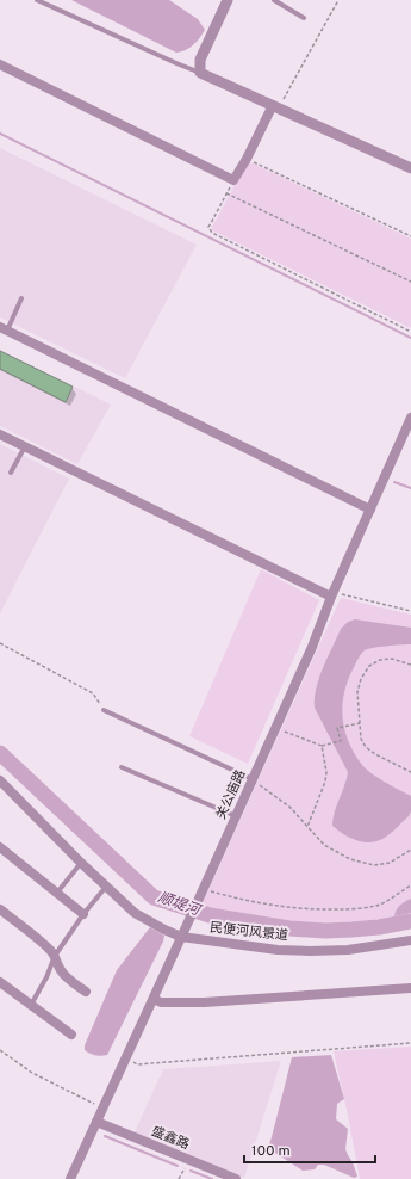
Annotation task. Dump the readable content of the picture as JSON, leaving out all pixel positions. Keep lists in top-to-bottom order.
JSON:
{
  "streets": {
    "street": ["关公庙路", "民便河风景道", "盛鑫路"]
  },
  "crossings": [
    ["关公庙路", "民便河风景道"],
    ["关公庙路", "盛鑫路"]
  ],
  "water": ["顺堤河"],
  "scale_bar": "100 m"
}
